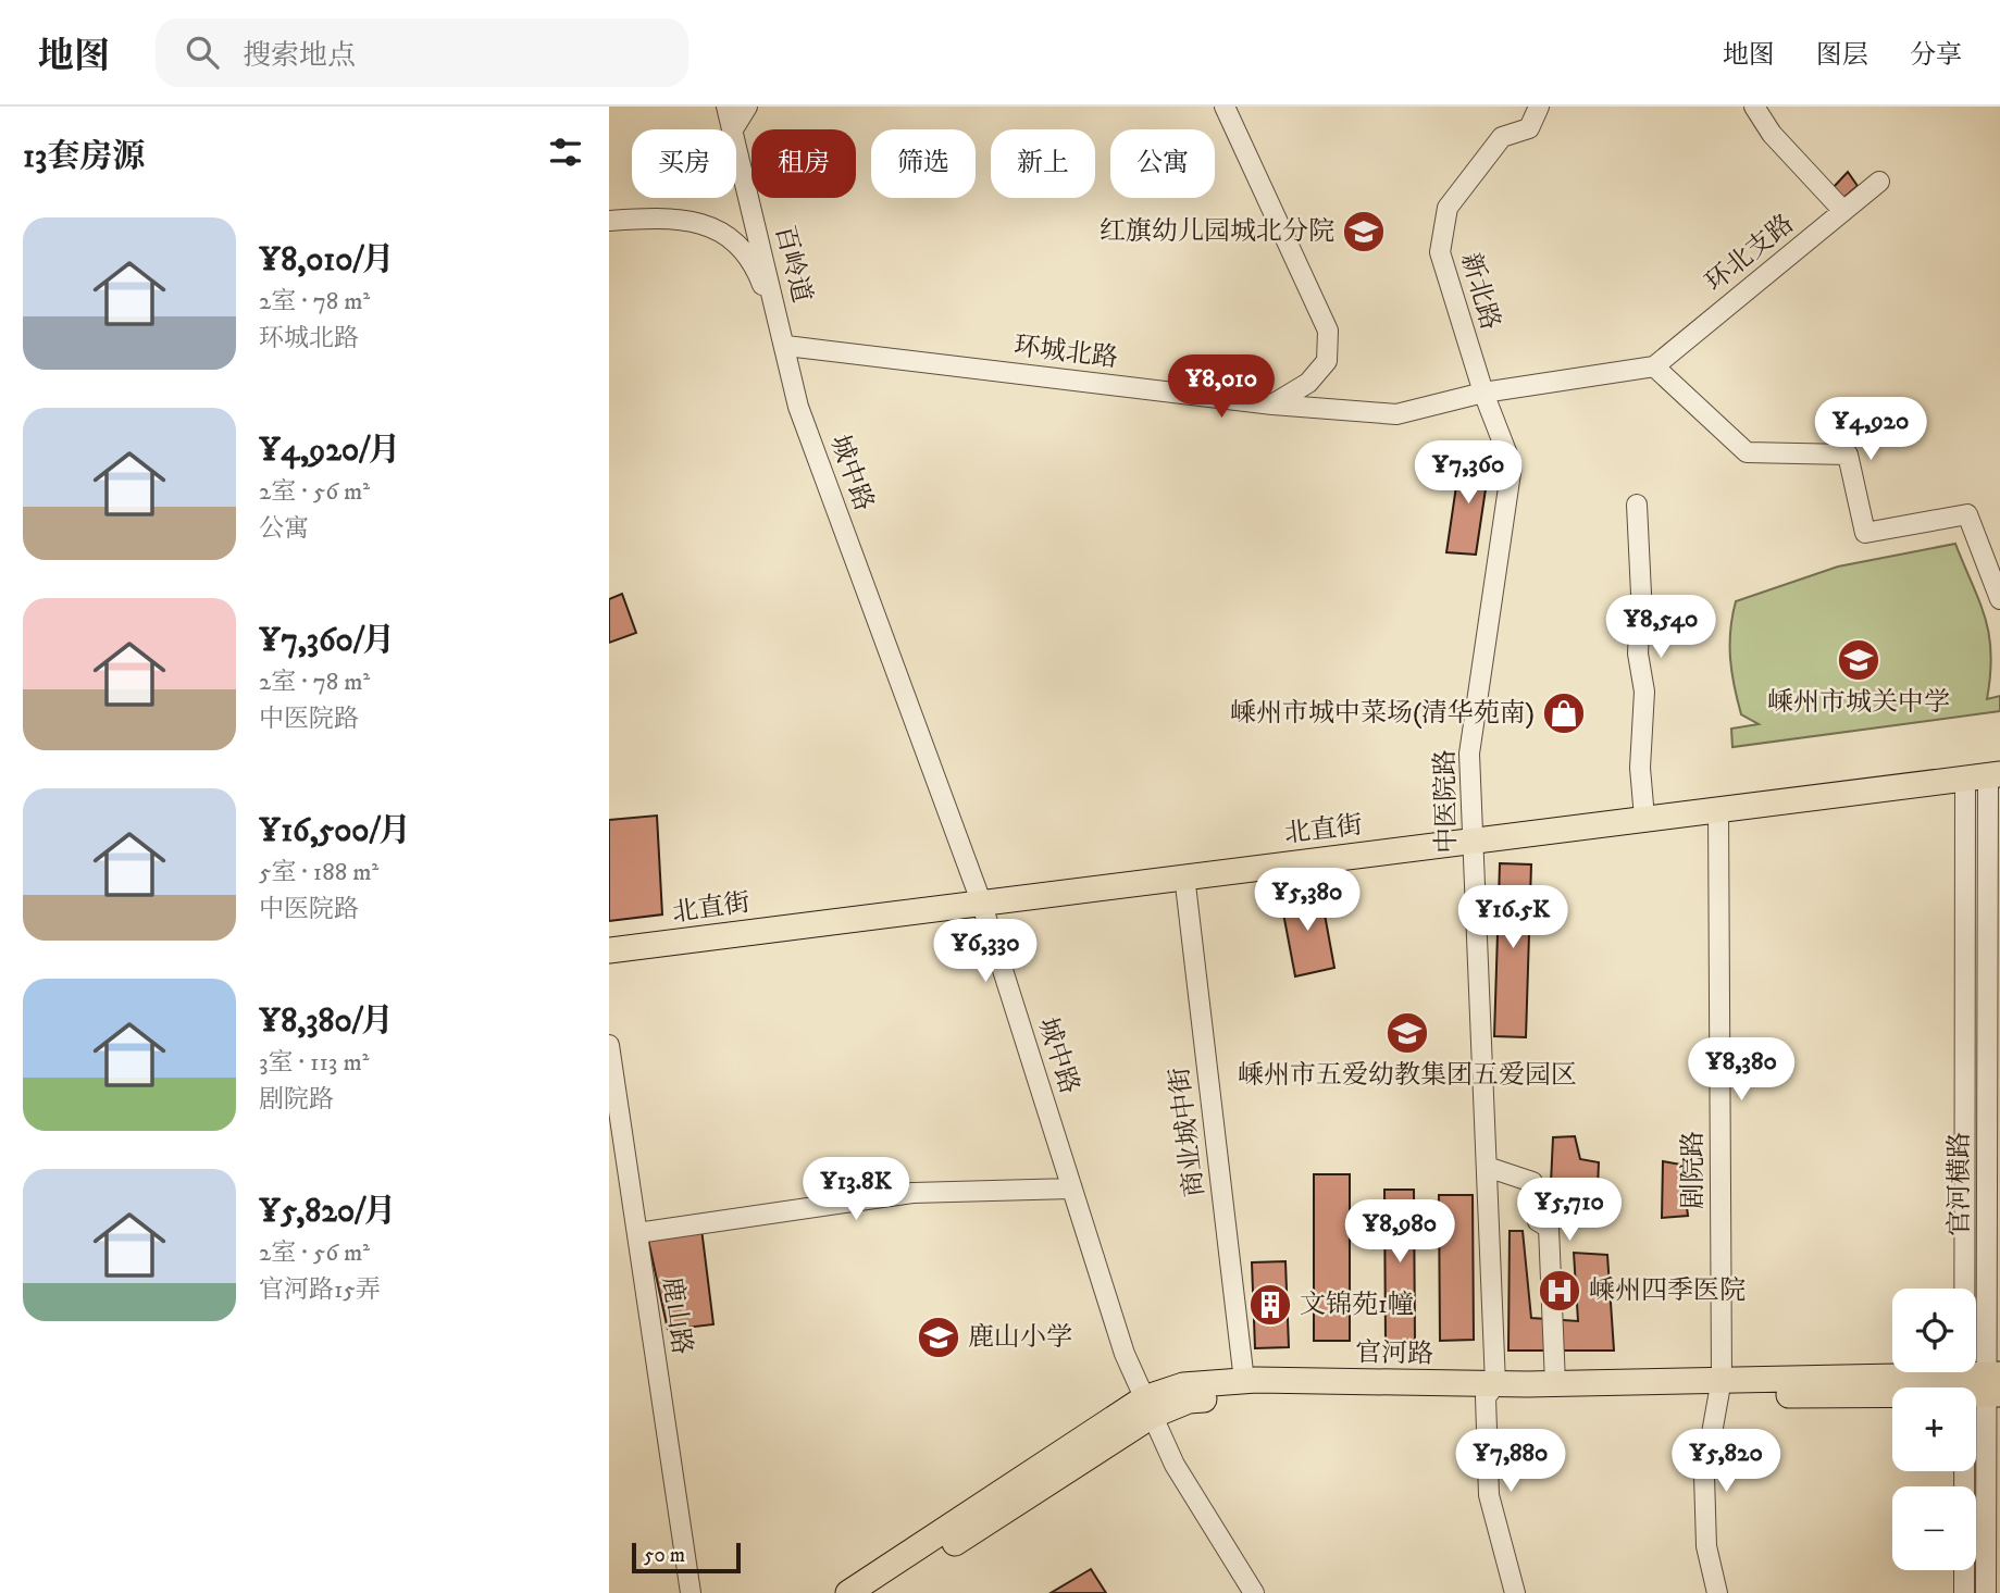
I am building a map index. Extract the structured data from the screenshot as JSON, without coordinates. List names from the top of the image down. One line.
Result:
{"streets":{"main road":["北直街","官河路"],"street":["环北支路","百岭道","新北路","环城北路","城中路","中医院路","商业城中街","剧院路","官河横路","鹿山路"]},"crossings":[["环北支路","环城北路"],["百岭道","环城北路"],["百岭道","城中路"],["新北路","环城北路"],["新北路","中医院路"],["环城北路","城中路"],["环城北路","中医院路"],["城中路","北直街"],["城中路","官河路"],["中医院路","北直街"],["中医院路","官河路"],["北直街","商业城中街"],["北直街","剧院路"],["北直街","官河横路"],["商业城中街","官河路"],["剧院路","官河路"],["官河横路","官河路"]],"places":{"school or university":["红旗幼儿园城北分院","嵊州市城关中学","嵊州市五爱幼教集团五爱园区","鹿山小学"],"shop":["嵊州市城中菜场(清华苑南)"],"hospital":["嵊州四季医院"],"building":["文锦苑1幢"]},"scale_bar":"50 m","page":{"header":"地图","search":"搜索地点","nav":["地图","图层","分享"],"heading":"13套房源","chip":["买房","租房","筛选","新上","公寓"],"list":[{"name":"¥8,010/月","note":"2室 · 78 m² · 环城北路"},{"name":"¥4,920/月","note":"2室 · 56 m² · 公寓"},{"name":"¥7,360/月","note":"2室 · 78 m² · 中医院路"},{"name":"¥16,500/月","note":"5室 · 188 m² · 中医院路"},{"name":"¥8,380/月","note":"3室 · 113 m² · 剧院路"},{"name":"¥5,820/月","note":"2室 · 56 m² · 官河路15弄"}],"price":["¥8,010","¥4,920","¥7,360","¥8,540","¥5,380","¥16.5K","¥6,330","¥8,380","¥13.8K","¥5,710","¥8,980","¥7,880","¥5,820"],"map_buttons":["+","−"],"scale":"50 m"}}
